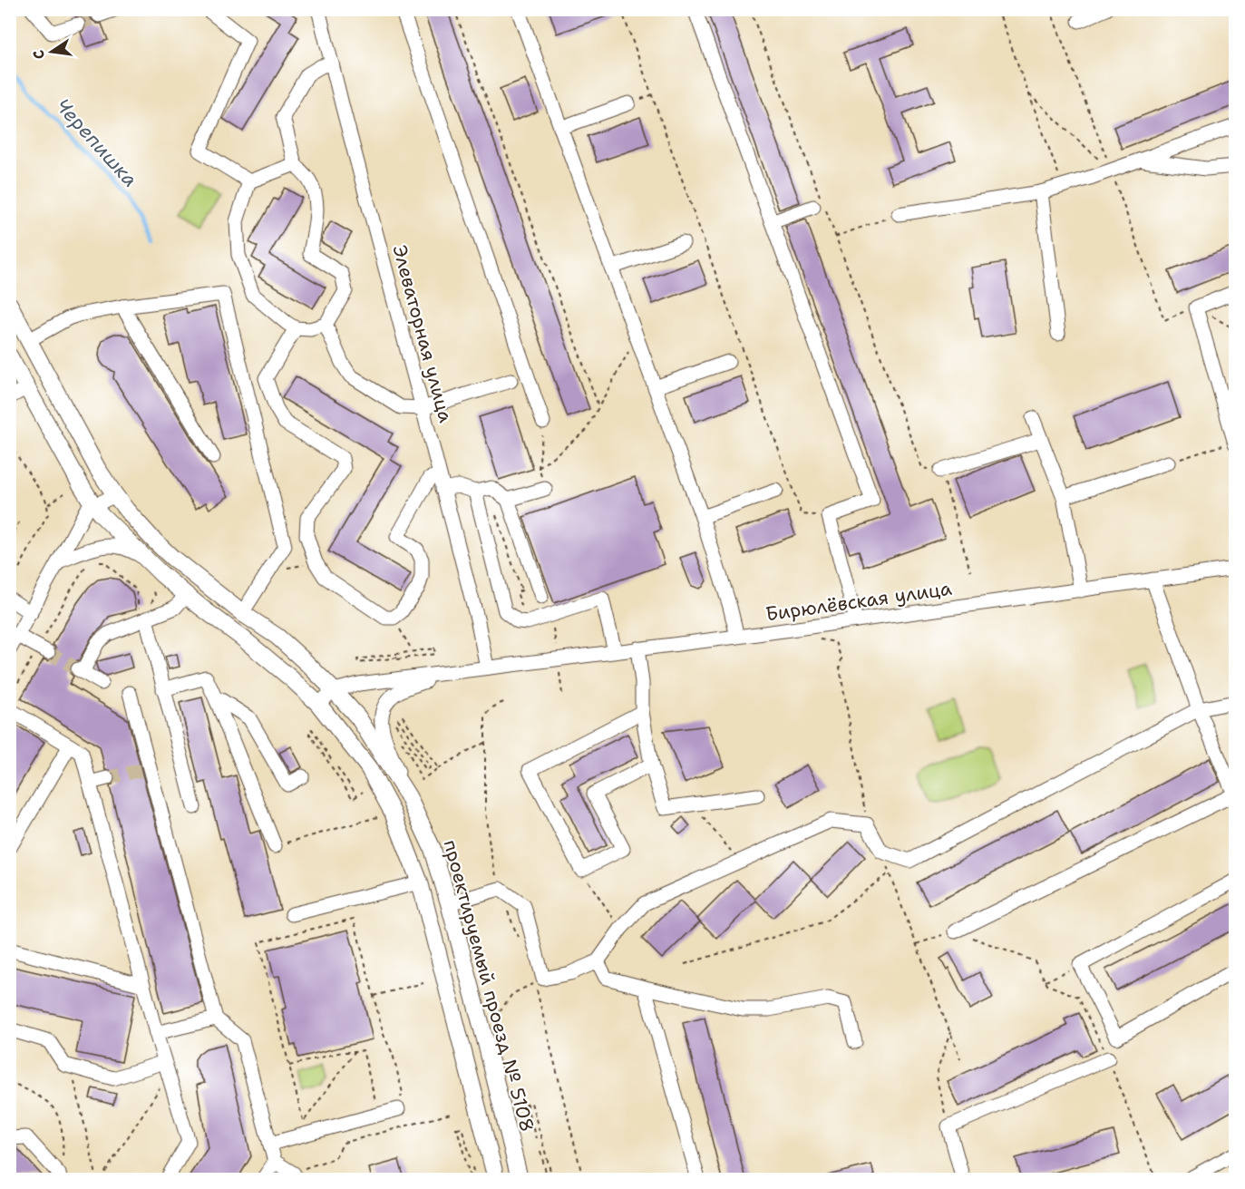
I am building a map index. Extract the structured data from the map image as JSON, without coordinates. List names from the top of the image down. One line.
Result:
{"streets":{"main road":["проектируемый проезд № 5108"],"street":["Элеваторная улица","Бирюлёвская улица"]},"crossings":[["Элеваторная улица","Бирюлёвская улица"]],"water":["Черепишка"],"north":"left"}
